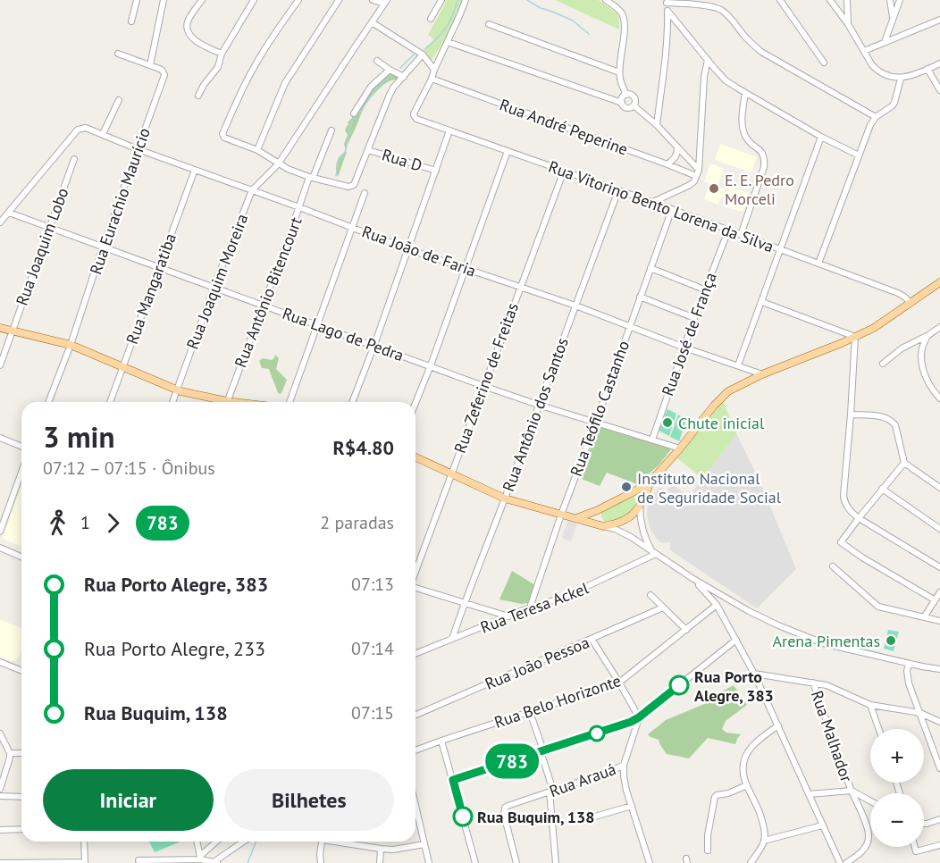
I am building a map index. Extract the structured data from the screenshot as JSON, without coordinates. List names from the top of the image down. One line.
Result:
{"streets":{"street":["Rua André Peperine","Rua D","Rua Eurachio Maurício","Rua Vitorino Bento Lorena da Silva","Rua Joaquim Lobo","Rua João de Faria","Rua Joaquim Moreira","Rua Mangaratiba","Rua Antônio Bitencourt","Rua Lago de Pedra","Rua José de França","Rua Zeferino de Freitas","Rua Teófilo Castanho","Rua Antônio dos Santos","Rua Teresa Ackel","Rua João Pessoa","Rua Belo Horizonte","Rua Malhador","Rua Arauá"]},"crossings":[["Rua André Peperine","Rua Vitorino Bento Lorena da Silva"],["Rua Eurachio Maurício","Rua João de Faria"],["Rua Eurachio Maurício","Rua Lago de Pedra"],["Rua Vitorino Bento Lorena da Silva","Rua José de França"],["Rua Vitorino Bento Lorena da Silva","Rua Zeferino de Freitas"],["Rua Vitorino Bento Lorena da Silva","Rua Teófilo Castanho"],["Rua Vitorino Bento Lorena da Silva","Rua Antônio dos Santos"],["Rua Joaquim Lobo","Rua Lago de Pedra"],["Rua João de Faria","Rua Joaquim Moreira"],["Rua João de Faria","Rua Mangaratiba"],["Rua João de Faria","Rua Antônio Bitencourt"],["Rua João de Faria","Rua Lago de Pedra"],["Rua João de Faria","Rua José de França"],["Rua João de Faria","Rua Zeferino de Freitas"],["Rua João de Faria","Rua Teófilo Castanho"],["Rua João de Faria","Rua Antônio dos Santos"],["Rua Joaquim Moreira","Rua Lago de Pedra"],["Rua Mangaratiba","Rua Lago de Pedra"],["Rua Antônio Bitencourt","Rua Lago de Pedra"],["Rua Lago de Pedra","Rua José de França"],["Rua Lago de Pedra","Rua Zeferino de Freitas"],["Rua Lago de Pedra","Rua Teófilo Castanho"],["Rua Lago de Pedra","Rua Antônio dos Santos"],["Rua Teófilo Castanho","Rua Teresa Ackel"],["Rua Antônio dos Santos","Rua Teresa Ackel"]],"places":["E. E. Pedro Morceli","Chute inicial","Instituto Nacional de Seguridade Social","Arena Pimentas","Rua Porto Alegre, 383","Rua Buquim, 138"],"lines":["bus line 783"],"page":{"on_map":"783","heading":["3 min","07:12 – 07:15 · Ônibus","R$4.80"],"legs":["1","783","2 paradas"],"list":[{"name":"Rua Porto Alegre, 383","value":"07:13"},{"name":"Rua Porto Alegre, 233","value":"07:14"},{"name":"Rua Buquim, 138","value":"07:15"}],"map_buttons":["+","−"],"buttons":["Iniciar","Bilhetes"]}}
